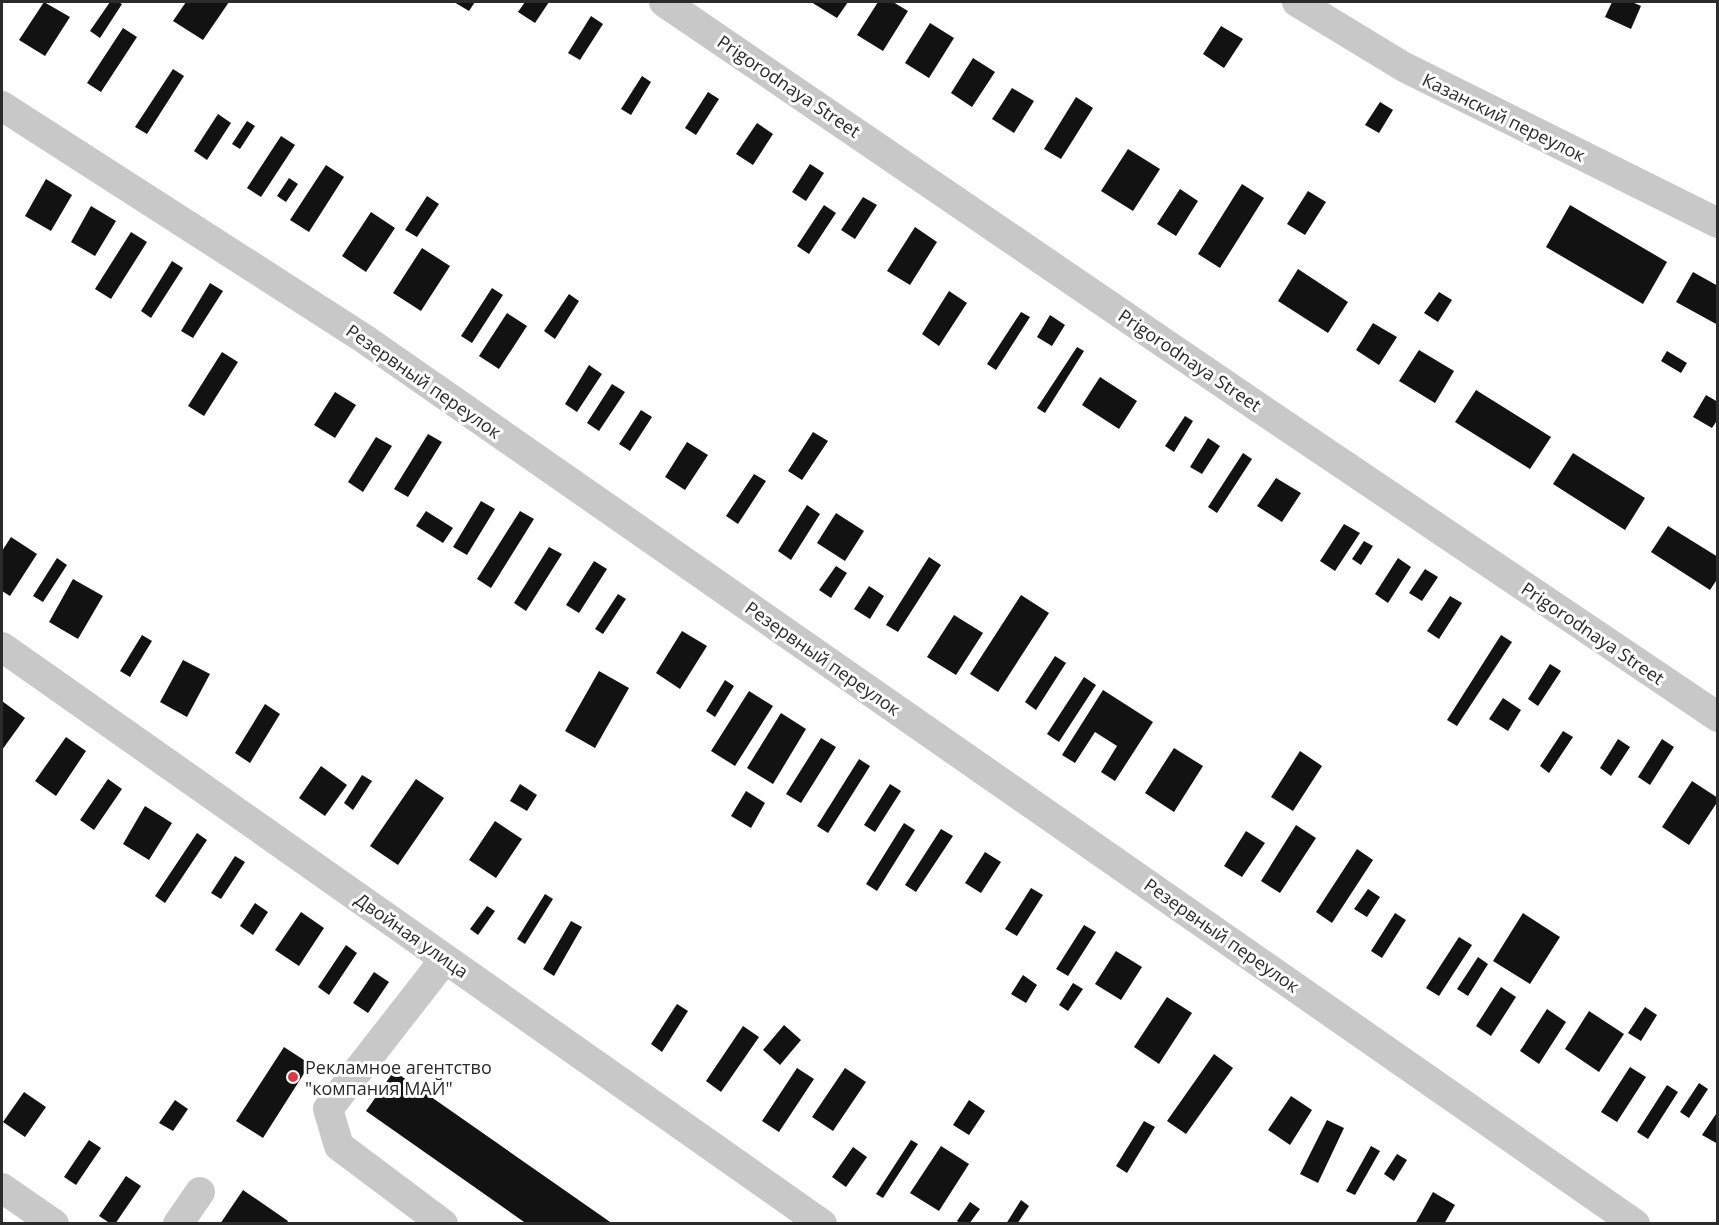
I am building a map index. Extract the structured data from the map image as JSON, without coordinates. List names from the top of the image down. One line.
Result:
{"streets":{"street":["Prigorodnaya Street","Казанский переулок","Резервный переулок","Двойная улица"]},"places":["Рекламное агентство \"компания МАЙ\""]}
